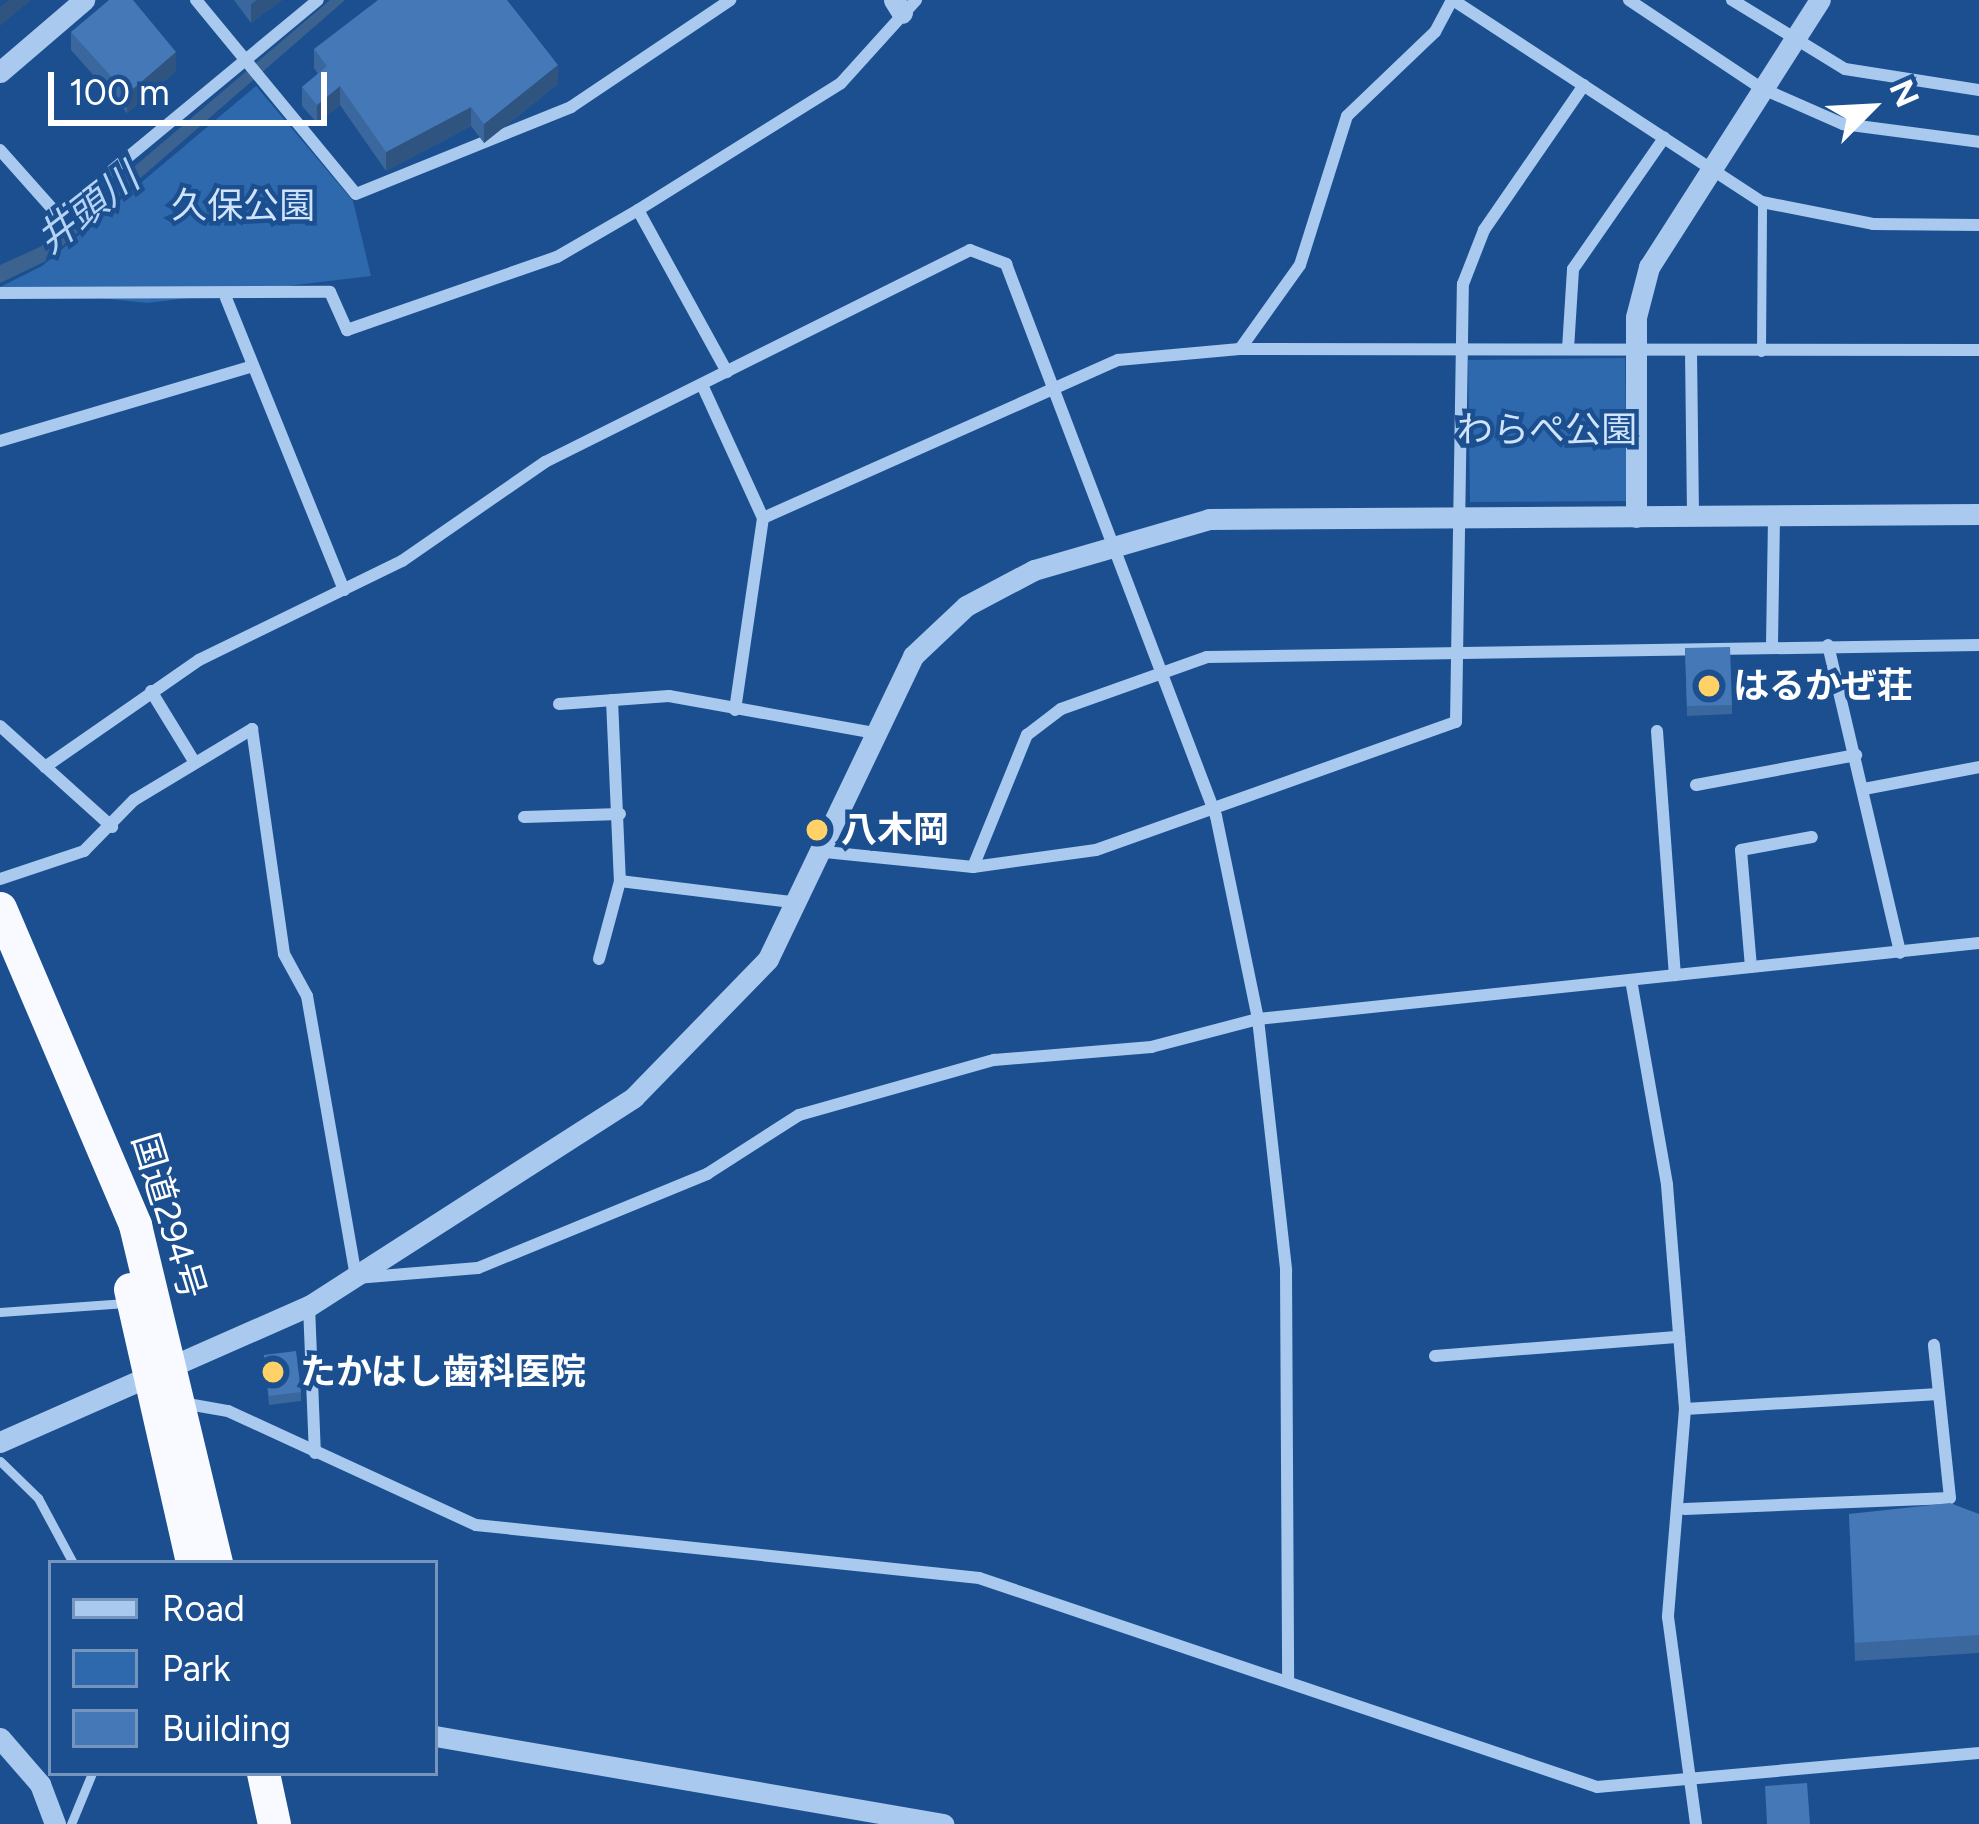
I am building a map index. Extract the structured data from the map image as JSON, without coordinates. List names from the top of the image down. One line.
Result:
{"streets":{"highway":["国道294号"]},"water":["井頭川"],"parks":["久保公園","わらぺ公園"],"places":["はるかぜ荘","八木岡","たかはし歯科医院"],"legend":["Road","Park","Building"],"scale_bar":"100 m","north":"top right"}
